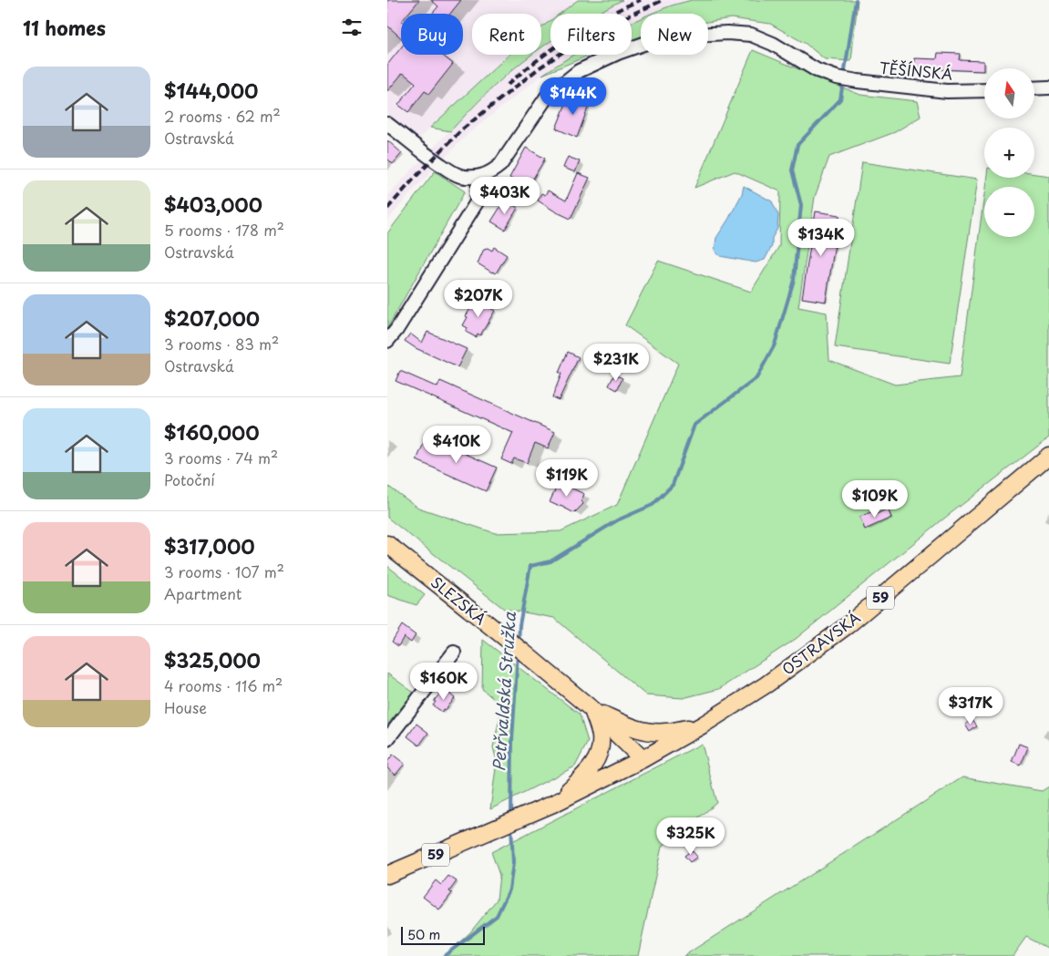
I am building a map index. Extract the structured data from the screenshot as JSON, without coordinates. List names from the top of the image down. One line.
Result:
{"streets":{"main road":["59","SLEZSKÁ","OSTRAVSKÁ"],"street":["TĚŠÍNSKÁ"]},"crossings":[["59","SLEZSKÁ"],["59","OSTRAVSKÁ"],["SLEZSKÁ","OSTRAVSKÁ"]],"water":["Petřvaldská Stružka"],"scale_bar":"50 m","north":"top","page":{"heading":"11 homes","chip":["Buy","Rent","Filters","New"],"list":[{"name":"$144,000","note":"2 rooms · 62 m² · Ostravská"},{"name":"$403,000","note":"5 rooms · 178 m² · Ostravská"},{"name":"$207,000","note":"3 rooms · 83 m² · Ostravská"},{"name":"$160,000","note":"3 rooms · 74 m² · Potoční"},{"name":"$317,000","note":"3 rooms · 107 m² · Apartment"},{"name":"$325,000","note":"4 rooms · 116 m² · House"}],"map_buttons":["+","−"],"price":["$144K","$403K","$134K","$207K","$231K","$410K","$119K","$109K","$160K","$317K","$325K"],"scale":"50 m"}}
